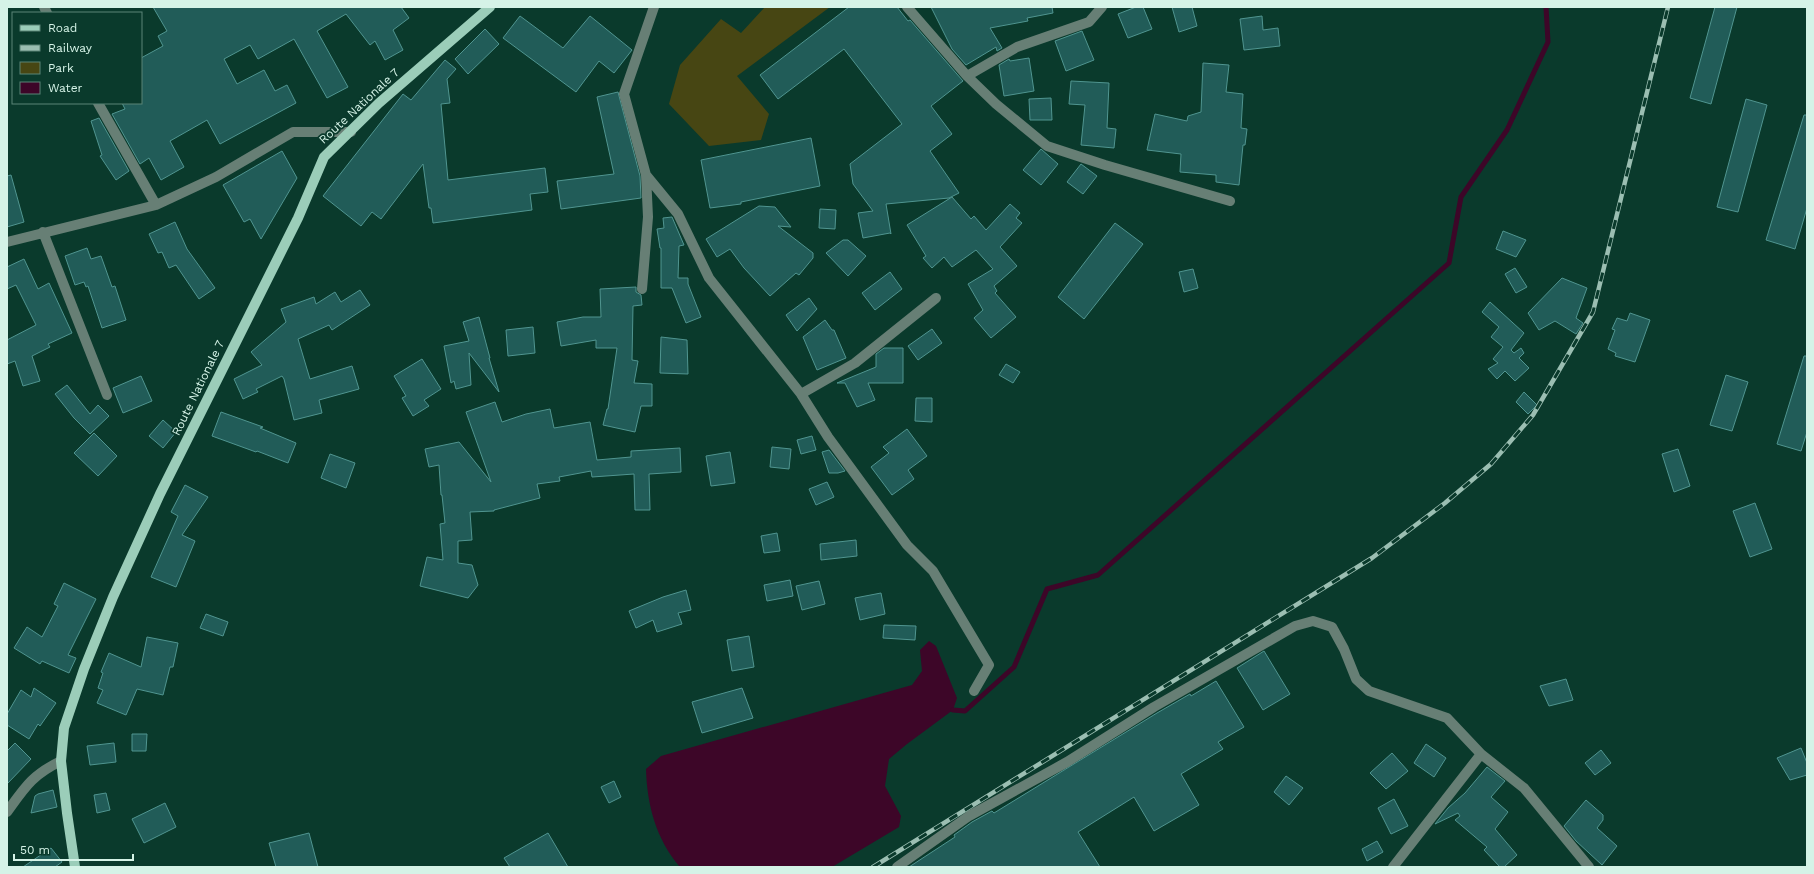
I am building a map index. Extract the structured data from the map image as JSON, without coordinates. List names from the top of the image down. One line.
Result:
{"streets":{"main road":["Route Nationale 7"]},"legend":["Road","Railway","Park","Water"],"scale_bar":"50 m"}
